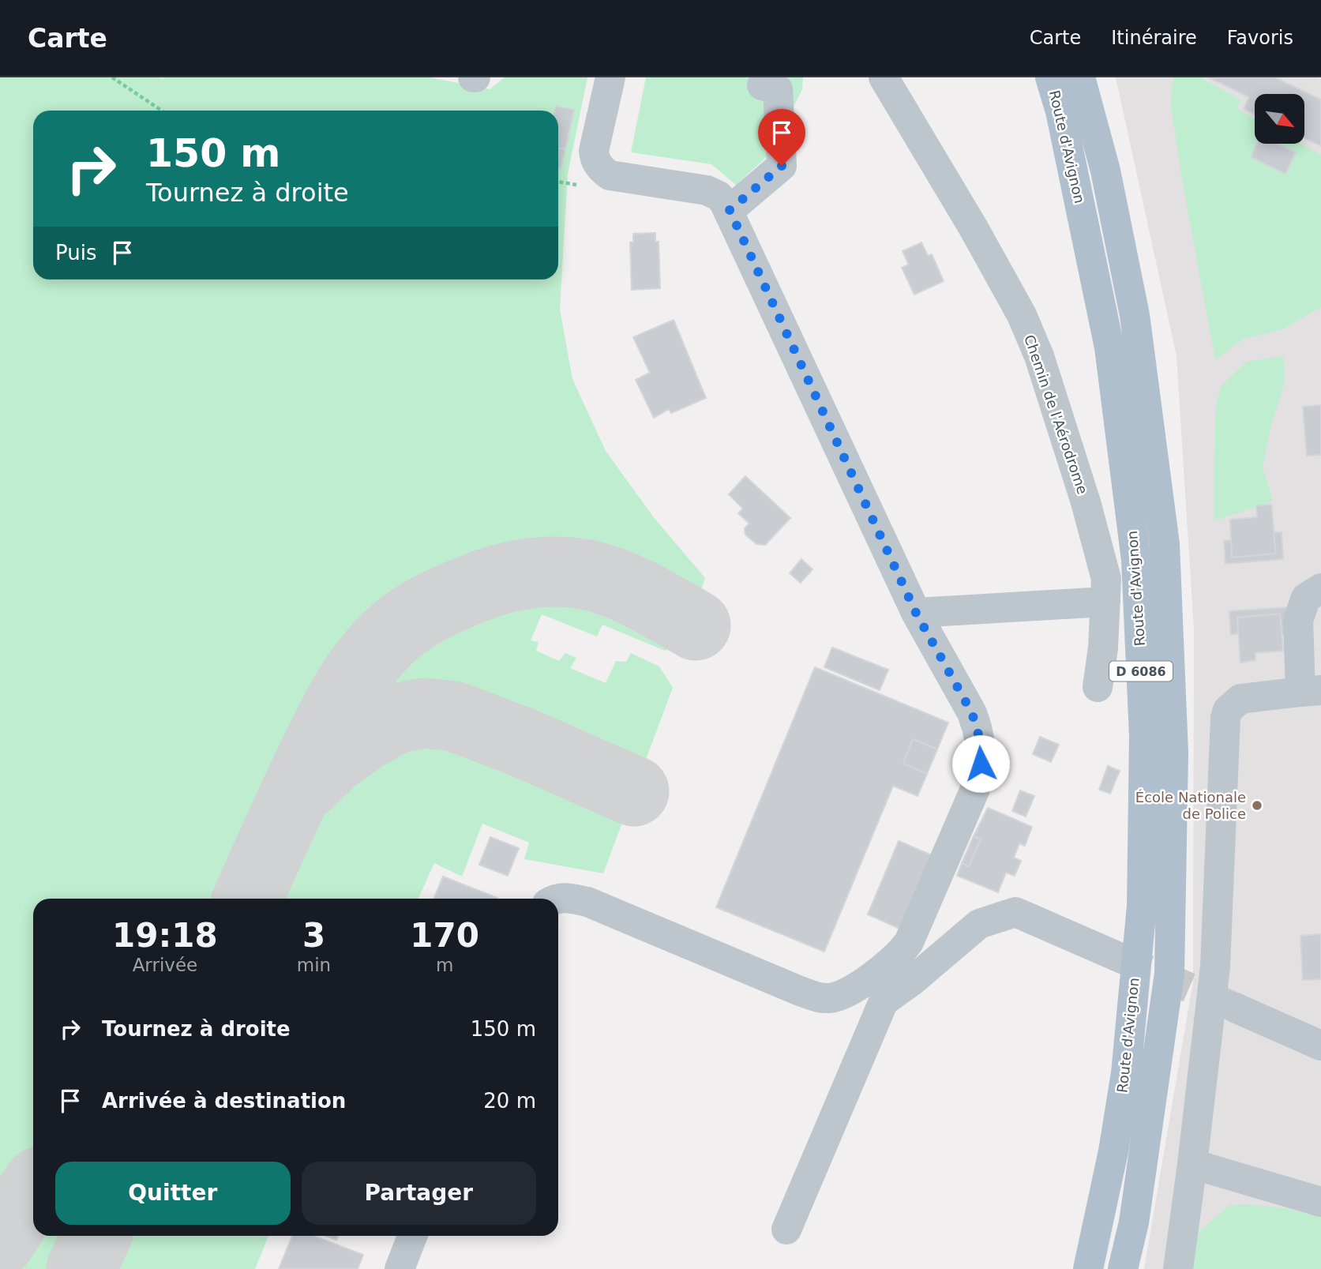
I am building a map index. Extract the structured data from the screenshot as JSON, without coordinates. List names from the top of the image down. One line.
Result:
{"streets":{"main road":["Route d'Avignon","D 6086"],"street":["Chemin de l'Aérodrome"]},"places":["École Nationale de Police"],"north":"bottom right","page":{"header":"Carte","nav":["Carte","Itinéraire","Favoris"],"turn":["150 m","Tournez à droite"],"then":"Puis","eta":["19:18","Arrivée","3","min","170","m"],"list":[{"name":"Tournez à droite","value":"150 m"},{"name":"Arrivée à destination","value":"20 m"}],"buttons":["Quitter","Partager"]}}
